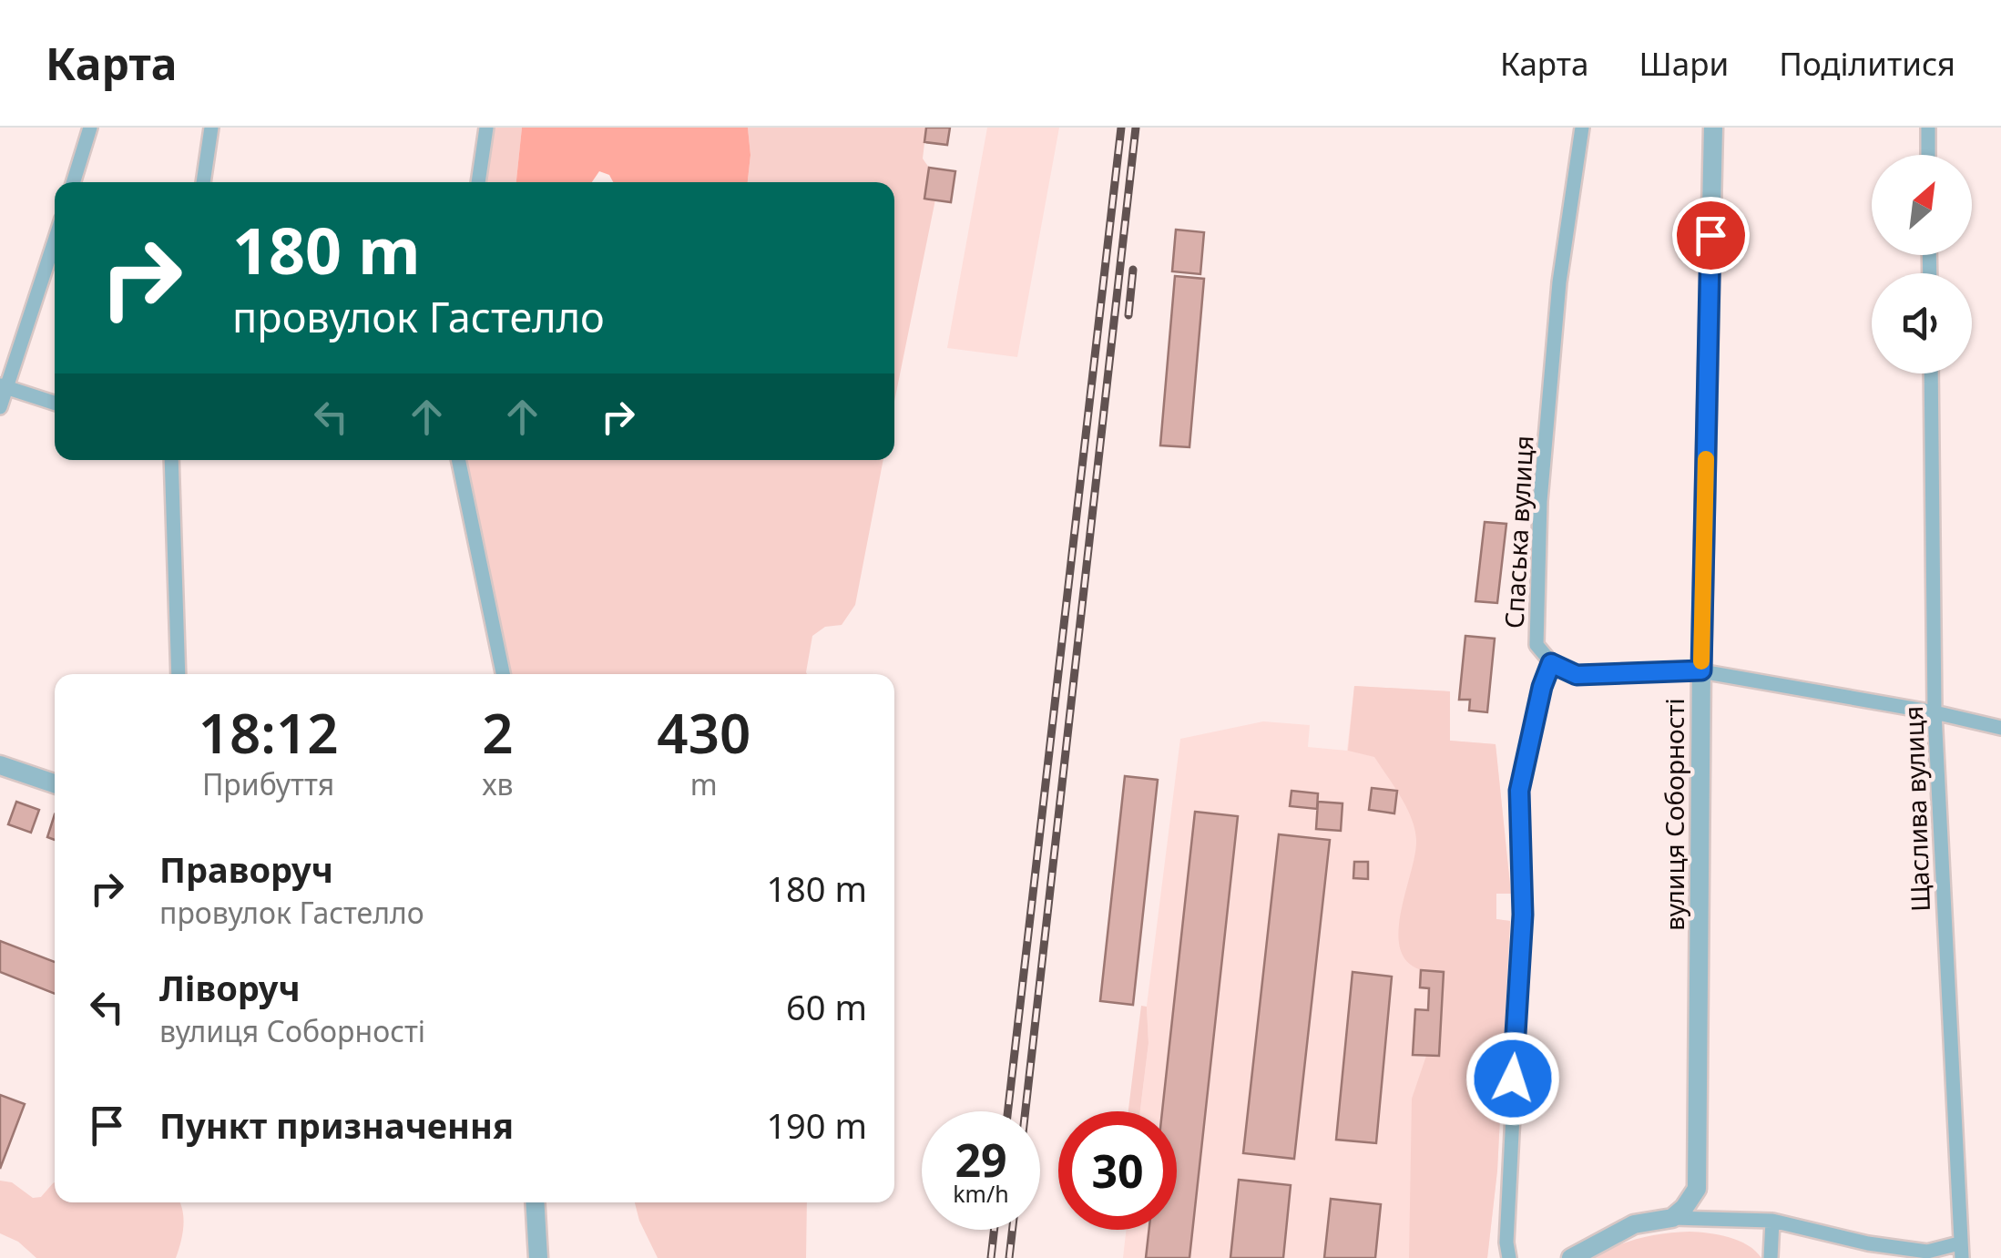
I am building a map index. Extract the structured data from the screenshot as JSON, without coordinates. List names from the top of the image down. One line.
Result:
{"streets":{"street":["Спаська вулиця","Щаслива вулиця","вулиця Соборності"]},"north":"top right","page":{"header":"Карта","nav":["Карта","Шари","Поділитися"],"turn":["180 m","провулок Гастелло"],"eta":["18:12","Прибуття","2","хв","430","m"],"list":[{"name":"Праворуч","note":"провулок Гастелло","value":"180 m"},{"name":"Ліворуч","note":"вулиця Соборності","value":"60 m"},{"name":"Пункт призначення","value":"190 m"}],"speed":"29 km/h","limit":"30"}}
